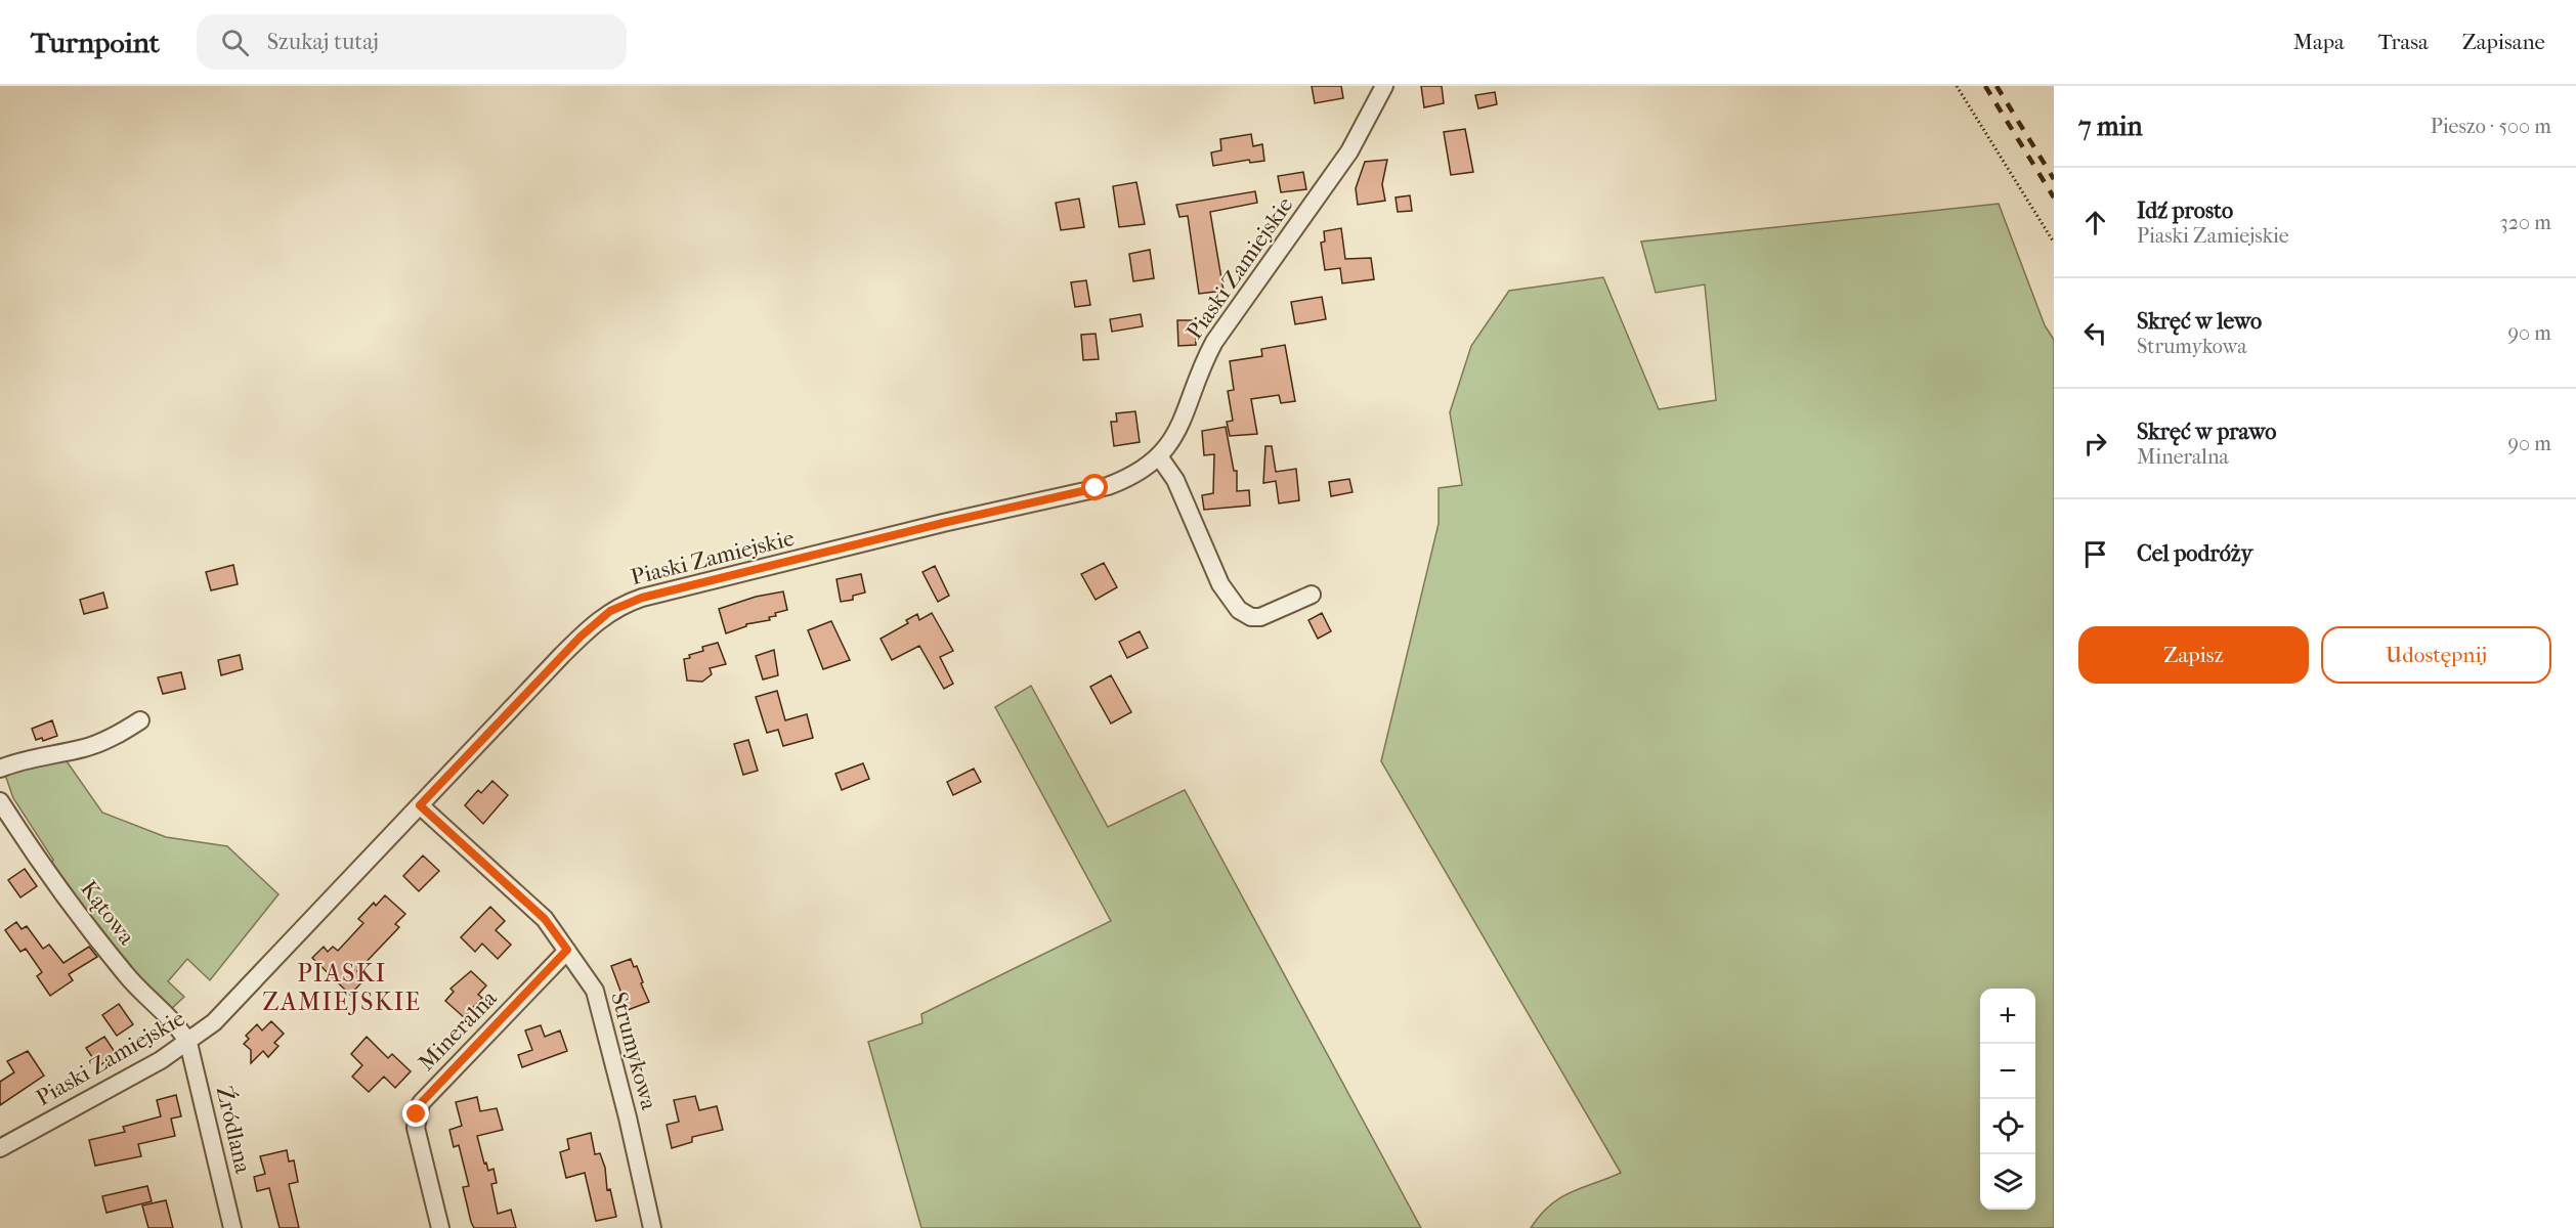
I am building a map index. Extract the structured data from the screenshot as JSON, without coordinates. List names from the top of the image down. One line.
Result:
{"streets":{"street":["Piaski Zamiejskie","Kątowa","Mineralna","Strumykowa","Źródlana"]},"crossings":[["Piaski Zamiejskie","Kątowa"],["Piaski Zamiejskie","Strumykowa"],["Piaski Zamiejskie","Źródlana"],["Kątowa","Źródlana"],["Mineralna","Strumykowa"]],"districts":["PIASKI ZAMIEJSKIE"],"page":{"header":"Turnpoint","search":"Szukaj tutaj","nav":["Mapa","Trasa","Zapisane"],"heading":["7 min","Pieszo · 500 m"],"list":[["Idź prosto","Piaski Zamiejskie","320 m"],["Skręć w lewo","Strumykowa","90 m"],["Skręć w prawo","Mineralna","90 m"],"Cel podróży"],"buttons":["Zapisz","Udostępnij"],"map_buttons":["+","−"]}}
